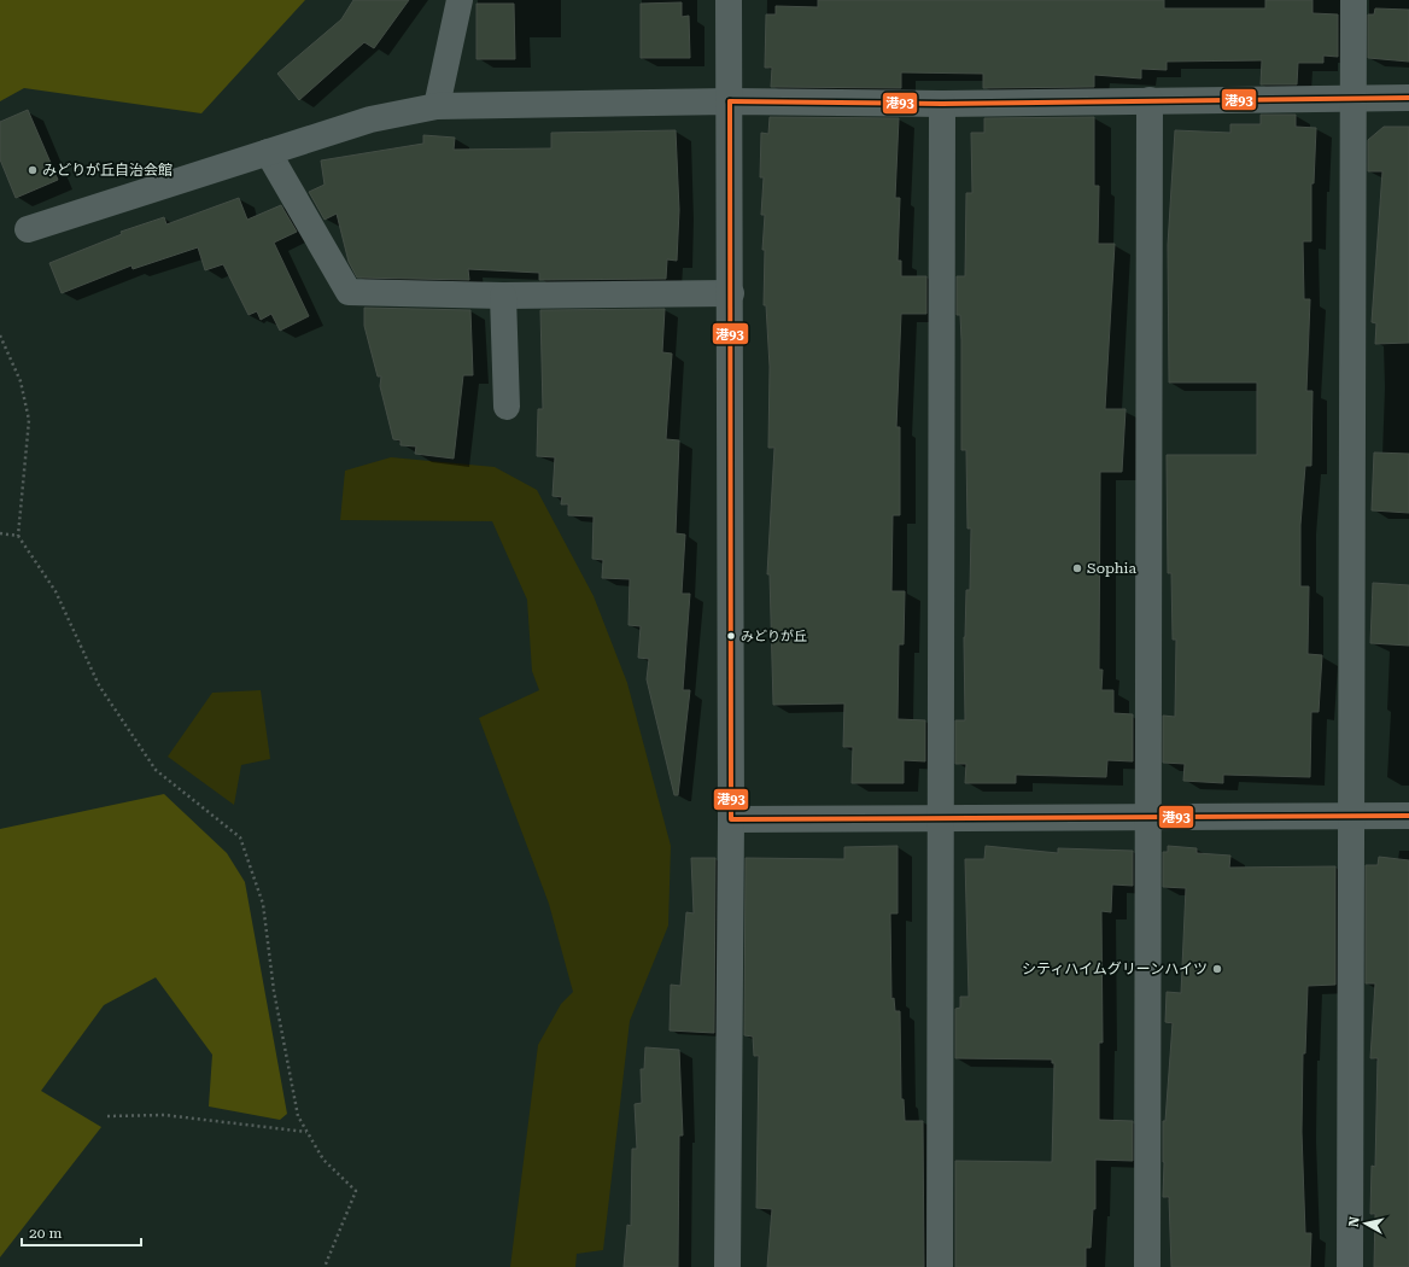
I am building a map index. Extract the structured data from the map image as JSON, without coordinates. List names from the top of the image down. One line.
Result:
{"places":["みどりが丘自治会館","Sophia","みどりが丘","シティハイムグリーンハイツ"],"lines":["transit line 港93"],"scale_bar":"20 m","north":"left"}
